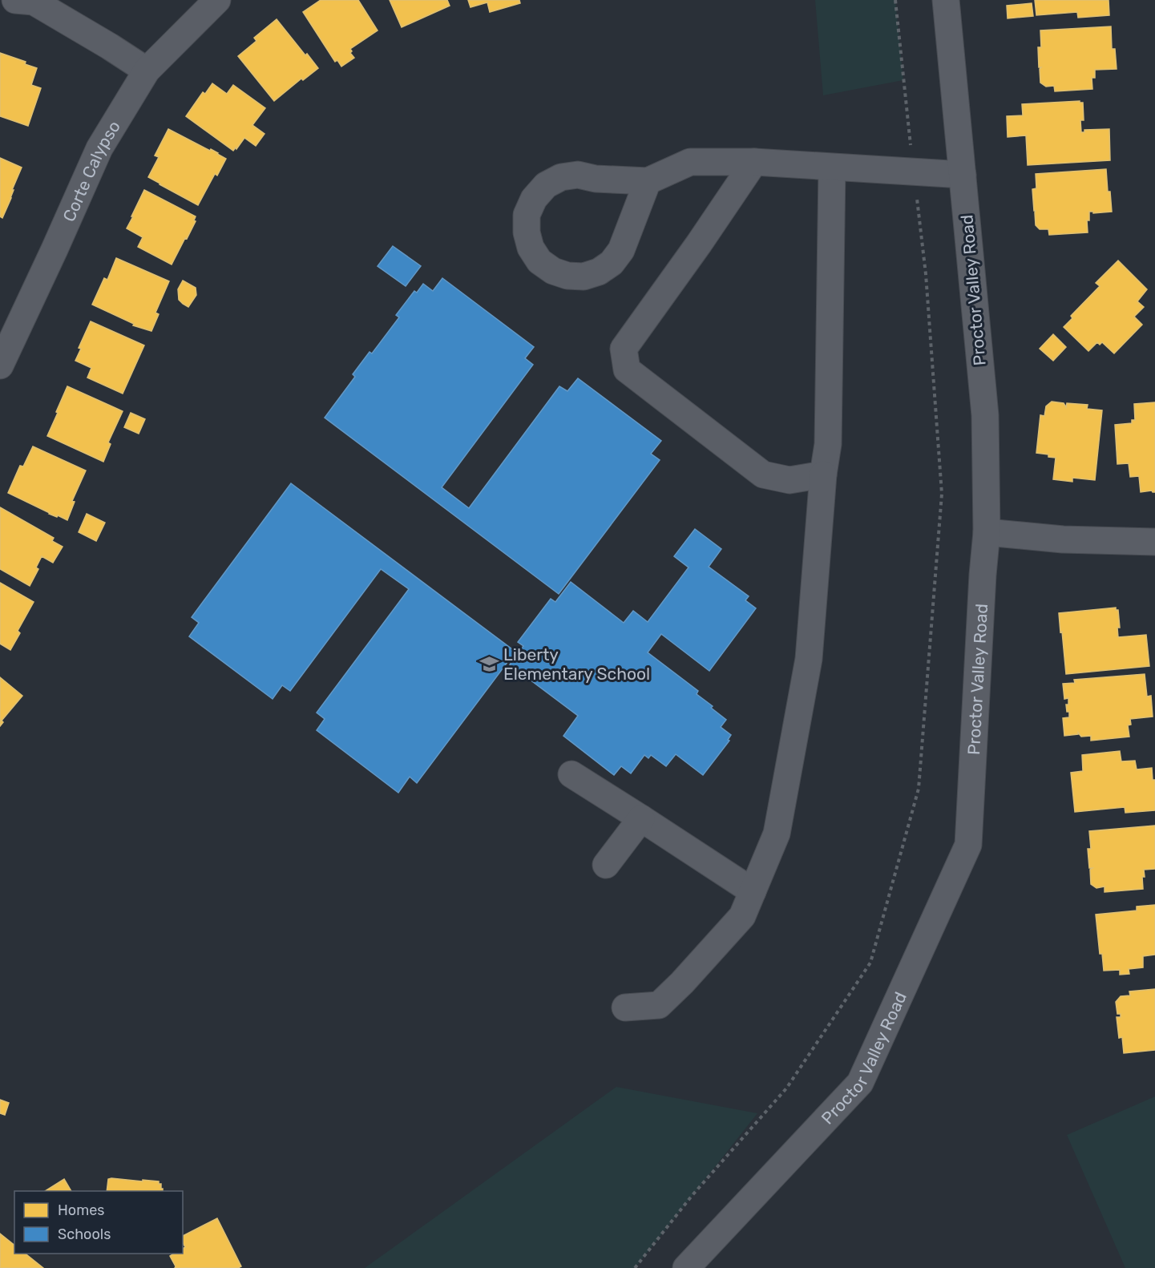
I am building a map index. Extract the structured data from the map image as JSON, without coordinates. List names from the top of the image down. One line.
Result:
{"streets":{"street":["Corte Calypso","Proctor Valley Road"]},"places":{"school or university":["Liberty Elementary School"]},"legend":["Homes","Schools"]}
